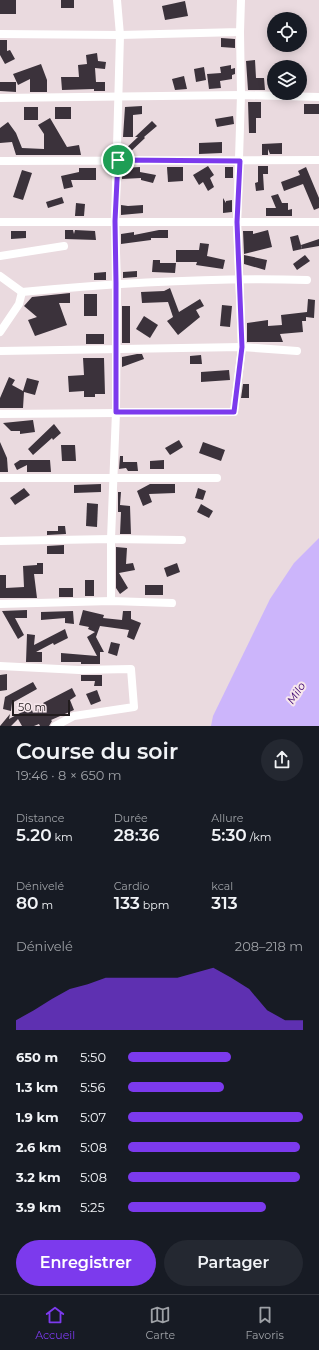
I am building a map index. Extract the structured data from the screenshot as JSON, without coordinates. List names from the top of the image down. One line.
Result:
{"water":["Milo"],"scale_bar":"50 m","page":{"scale":"50 m","heading":["Course du soir","19:46 · 8 × 650 m"],"stats":[["Distance","5.20 km"],["Durée","28:36"],["Allure","5:30 /km"],["Dénivelé","80 m"],["Cardio","133 bpm"],["kcal","313"]],"chart":["Dénivelé","208–218 m"],"list":[{"name":"650 m","note":"5:50"},{"name":"1.3 km","note":"5:56"},{"name":"1.9 km","note":"5:07"},{"name":"2.6 km","note":"5:08"},{"name":"3.2 km","note":"5:08"},{"name":"3.9 km","note":"5:25"}],"buttons":["Enregistrer","Partager"],"tabs":["Accueil","Carte","Favoris"]}}
